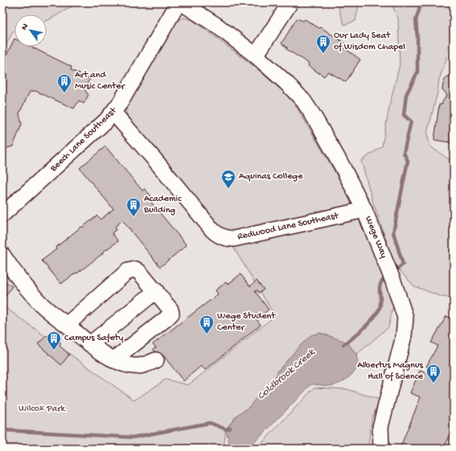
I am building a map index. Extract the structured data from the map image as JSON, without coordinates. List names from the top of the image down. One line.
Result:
{"streets":{"street":["Beech Lane Southeast","Redwood Lane Southeast","Wege Way"]},"crossings":[["Beech Lane Southeast","Redwood Lane Southeast"],["Beech Lane Southeast","Wege Way"],["Redwood Lane Southeast","Wege Way"]],"water":["Coldbrook Creek"],"parks":["Wilcox Park"],"places":{"building":["Our Lady Seat of Wisdom Chapel","Art and Music Center","Academic Building","Wege Student Center","Campus Safety","Albertus Magnus Hall of Science"],"school or university":["Aquinas College"]},"north":"top left"}
